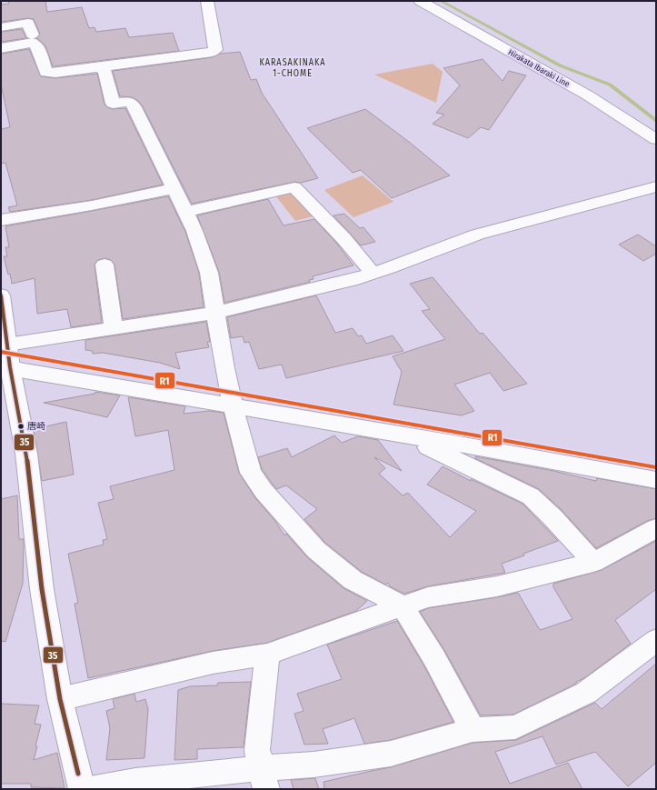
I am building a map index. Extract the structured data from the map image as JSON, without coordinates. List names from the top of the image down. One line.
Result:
{"streets":{"street":["Hirakata Ibaraki Line"]},"districts":["KARASAKINAKA 1-CHOME"],"places":["唐崎"],"lines":["transit line 35","transit line R1"]}
